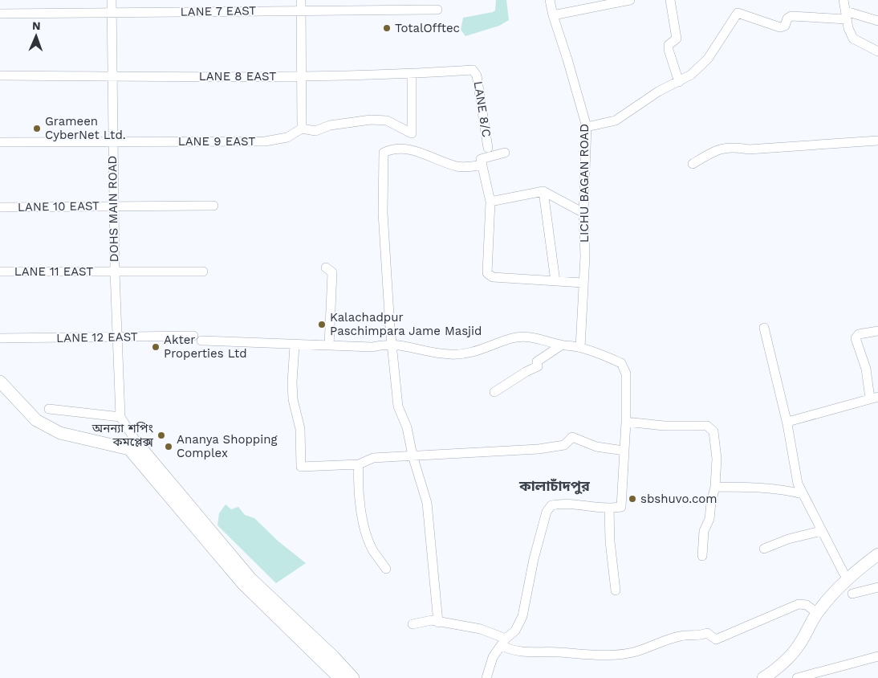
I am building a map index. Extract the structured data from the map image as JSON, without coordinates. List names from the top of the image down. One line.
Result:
{"streets":{"street":["LANE 7 EAST","LANE 8 EAST","LANE 8/C","LANE 9 EAST","LICHU BAGAN ROAD","LANE 10 EAST","DOHS MAIN ROAD","LANE 11 EAST","LANE 12 EAST"]},"crossings":[["LANE 7 EAST","DOHS MAIN ROAD"],["LANE 8 EAST","LANE 8/C"],["LANE 8 EAST","DOHS MAIN ROAD"],["LANE 9 EAST","DOHS MAIN ROAD"],["LICHU BAGAN ROAD","LANE 12 EAST"],["LANE 10 EAST","DOHS MAIN ROAD"],["DOHS MAIN ROAD","LANE 11 EAST"],["DOHS MAIN ROAD","LANE 12 EAST"]],"districts":["কালাচাঁদপুর"],"places":["TotalOfftec","Grameen CyberNet Ltd.","Kalachadpur Paschimpara Jame Masjid","Akter Properties Ltd","অনন্যা শপিং কমপ্লেক্স","Ananya Shopping Complex","sbshuvo.com"],"north":"top"}
